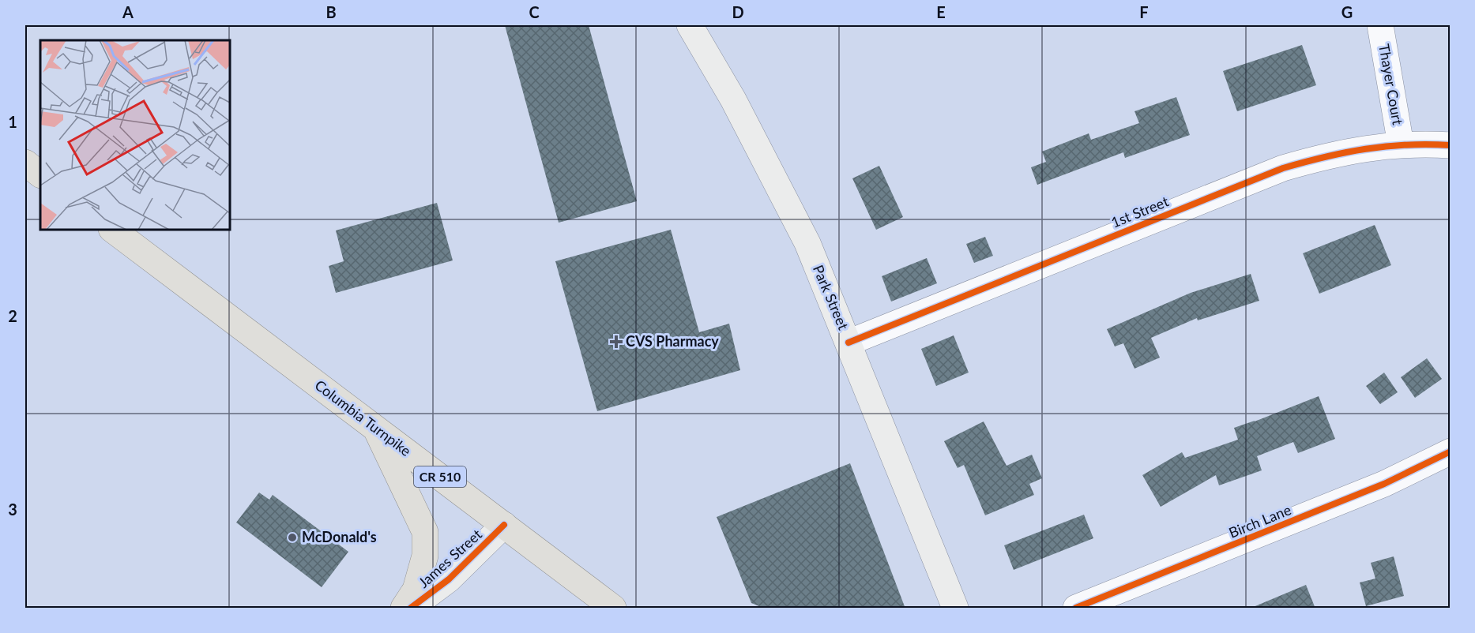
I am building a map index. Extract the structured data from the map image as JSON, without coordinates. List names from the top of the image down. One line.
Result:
{"streets":{"main road":["Park Street","Columbia Turnpike","CR 510","James Street"],"street":["Thayer Court","1st Street","Birch Lane"]},"crossings":[["Thayer Court","1st Street"],["1st Street","Park Street"],["Columbia Turnpike","James Street"]],"places":{"health":["CVS Pharmacy"],"other":["McDonald's"]},"grid":{"columns":["A","B","C","D","E","F","G"],"rows":["1","2","3"]}}
